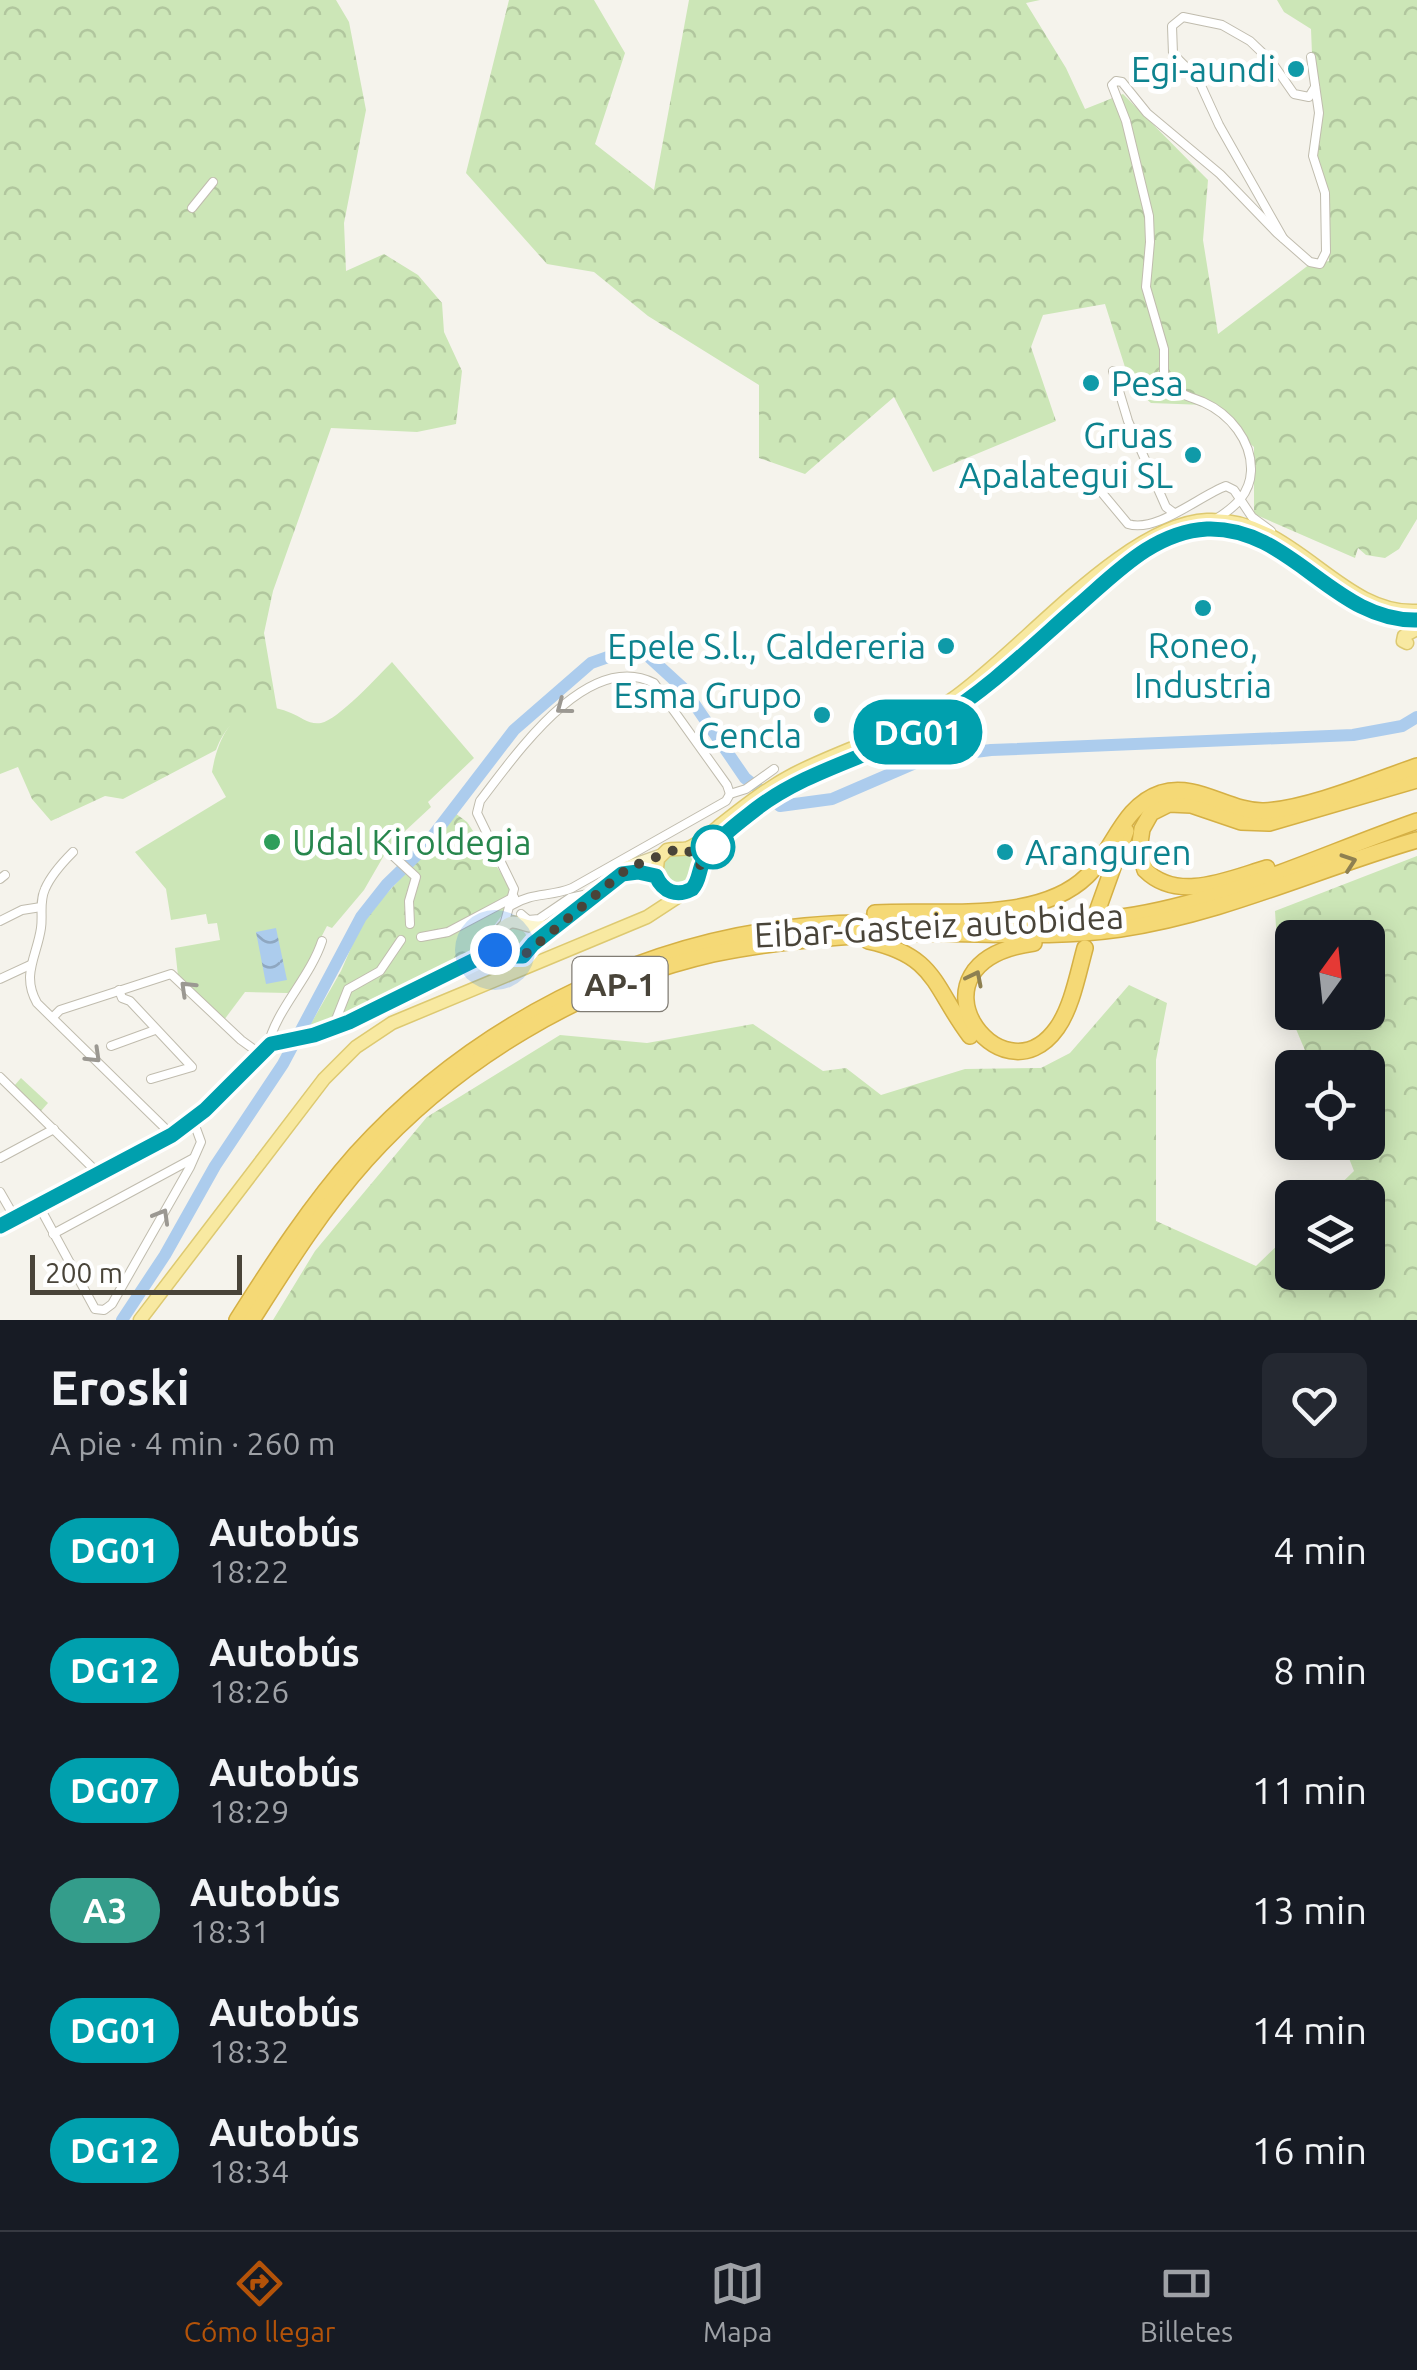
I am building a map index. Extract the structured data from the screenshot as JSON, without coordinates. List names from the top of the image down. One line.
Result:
{"streets":{"highway":["Eibar-Gasteiz autobidea","AP-1"]},"places":["Egi-aundi","Pesa","Gruas Apalategui SL","Roneo, Industria","Epele S.l., Caldereria","Esma Grupo Cencla","Udal Kiroldegia","Aranguren"],"lines":["bus line DG01"],"scale_bar":"200 m","north":"top","page":{"on_map":"DG01","scale":"200 m","heading":["Eroski","A pie · 4 min · 260 m"],"list":[{"mark":"DG01","name":"Autobús","note":"18:22","value":"4 min"},{"mark":"DG12","name":"Autobús","note":"18:26","value":"8 min"},{"mark":"DG07","name":"Autobús","note":"18:29","value":"11 min"},{"mark":"A3","name":"Autobús","note":"18:31","value":"13 min"},{"mark":"DG01","name":"Autobús","note":"18:32","value":"14 min"},{"mark":"DG12","name":"Autobús","note":"18:34","value":"16 min"}],"tabs":["Cómo llegar","Mapa","Billetes"]}}
